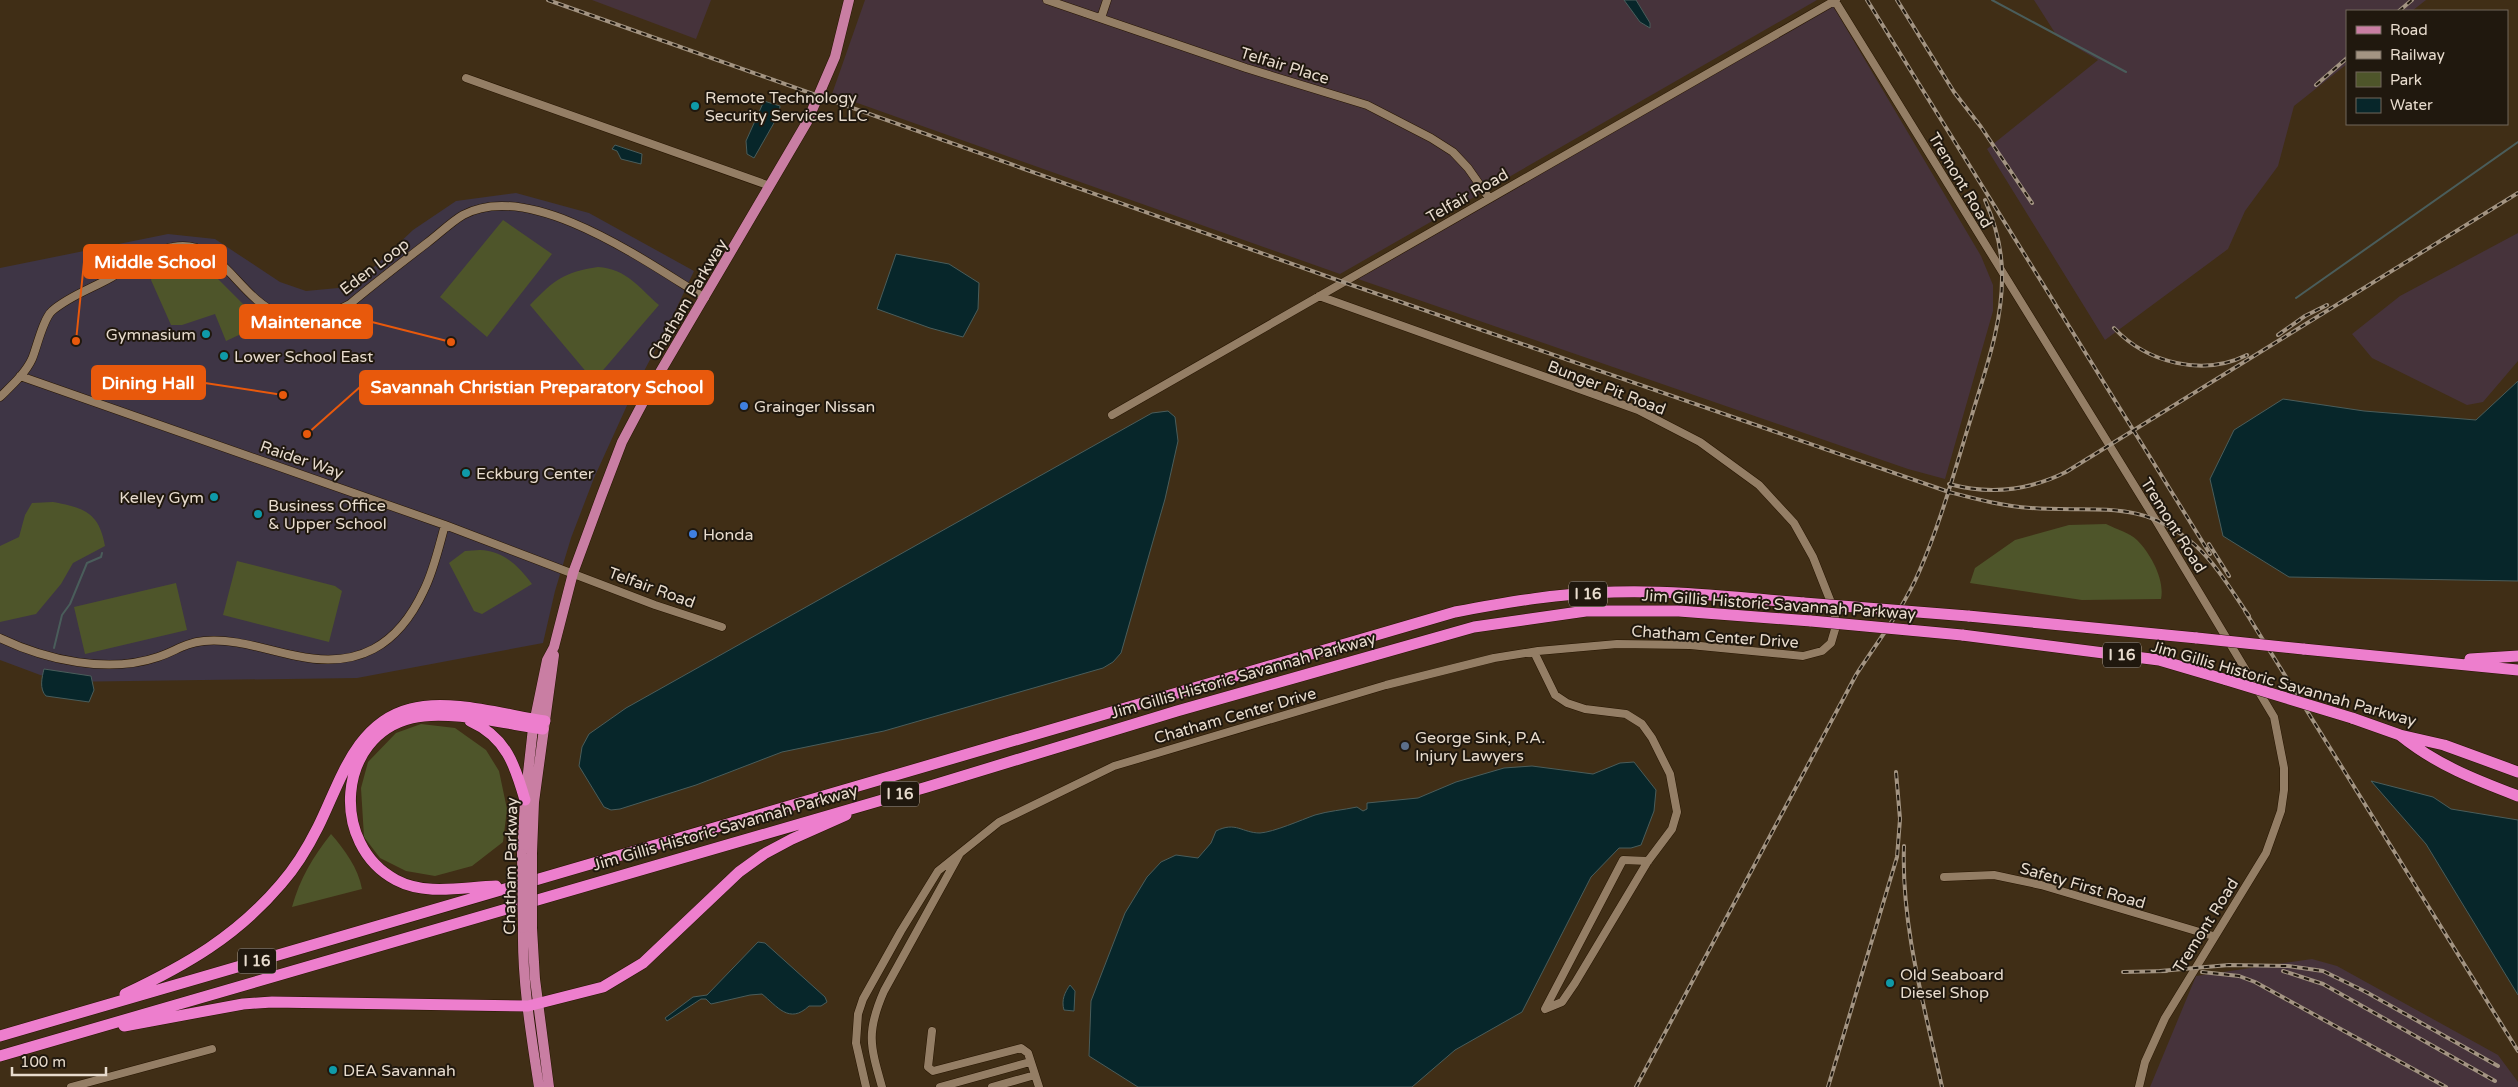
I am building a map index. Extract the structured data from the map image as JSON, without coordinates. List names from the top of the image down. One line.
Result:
{"streets":{"highway":["I 16","Jim Gillis Historic Savannah Parkway"],"main road":["Chatham Parkway"],"street":["Telfair Place","Tremont Road","Telfair Road","Eden Loop","Bunger Pit Road","Raider Way","Chatham Center Drive","Safety First Road"]},"crossings":[["Telfair Place","Telfair Road"],["Tremont Road","Telfair Road"],["Tremont Road","Safety First Road"],["Telfair Road","Chatham Parkway"],["Telfair Road","Bunger Pit Road"],["Telfair Road","Raider Way"],["Eden Loop","Chatham Parkway"],["Eden Loop","Raider Way"],["Chatham Parkway","Raider Way"],["Bunger Pit Road","Chatham Center Drive"]],"places":["Remote Technology Security Services LLC","Gymnasium","Middle School","Maintenance","Lower School East","Dining Hall","Grainger Nissan","Savannah Christian Preparatory School","Eckburg Center","Kelley Gym","Business Office & Upper School","Honda","George Sink, P.A. Injury Lawyers","Old Seaboard Diesel Shop","DEA Savannah"],"legend":["Road","Railway","Park","Water"],"scale_bar":"100 m"}
